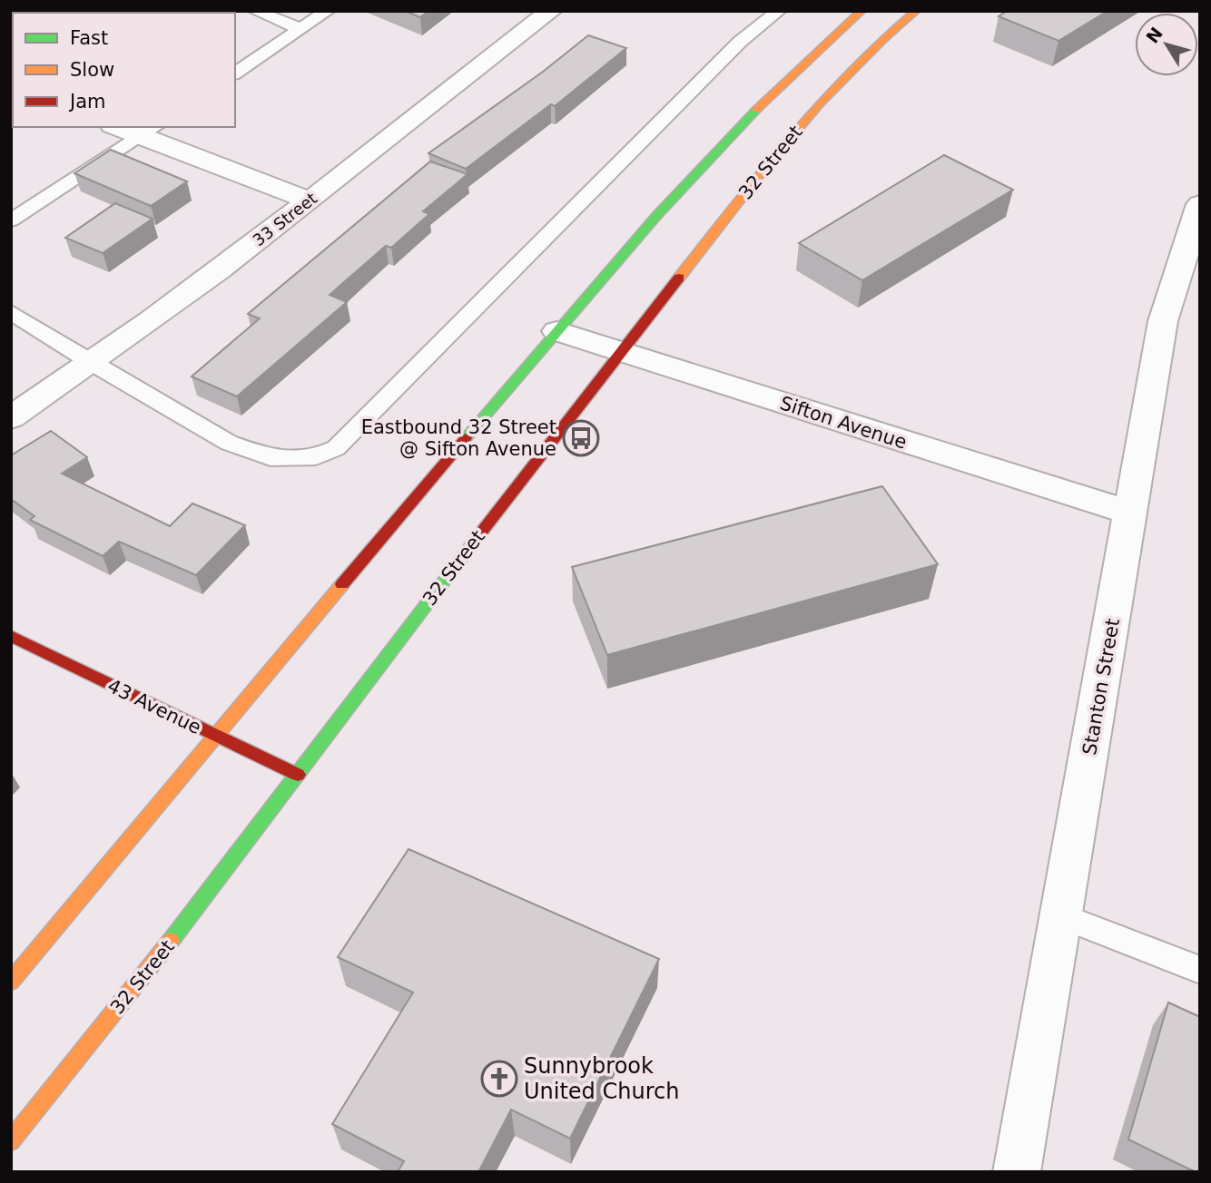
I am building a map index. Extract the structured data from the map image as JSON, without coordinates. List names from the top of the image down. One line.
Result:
{"streets":{"main road":["32 Street","43 Avenue"],"street":["33 Street","Sifton Avenue","Stanton Street"]},"crossings":[["32 Street","Sifton Avenue"],["32 Street","43 Avenue"],["Sifton Avenue","Stanton Street"]],"places":{"bus stop":["Eastbound 32 Street @ Sifton Avenue"],"church":["Sunnybrook United Church"]},"legend":["Fast","Slow","Jam"],"north":"top left"}
